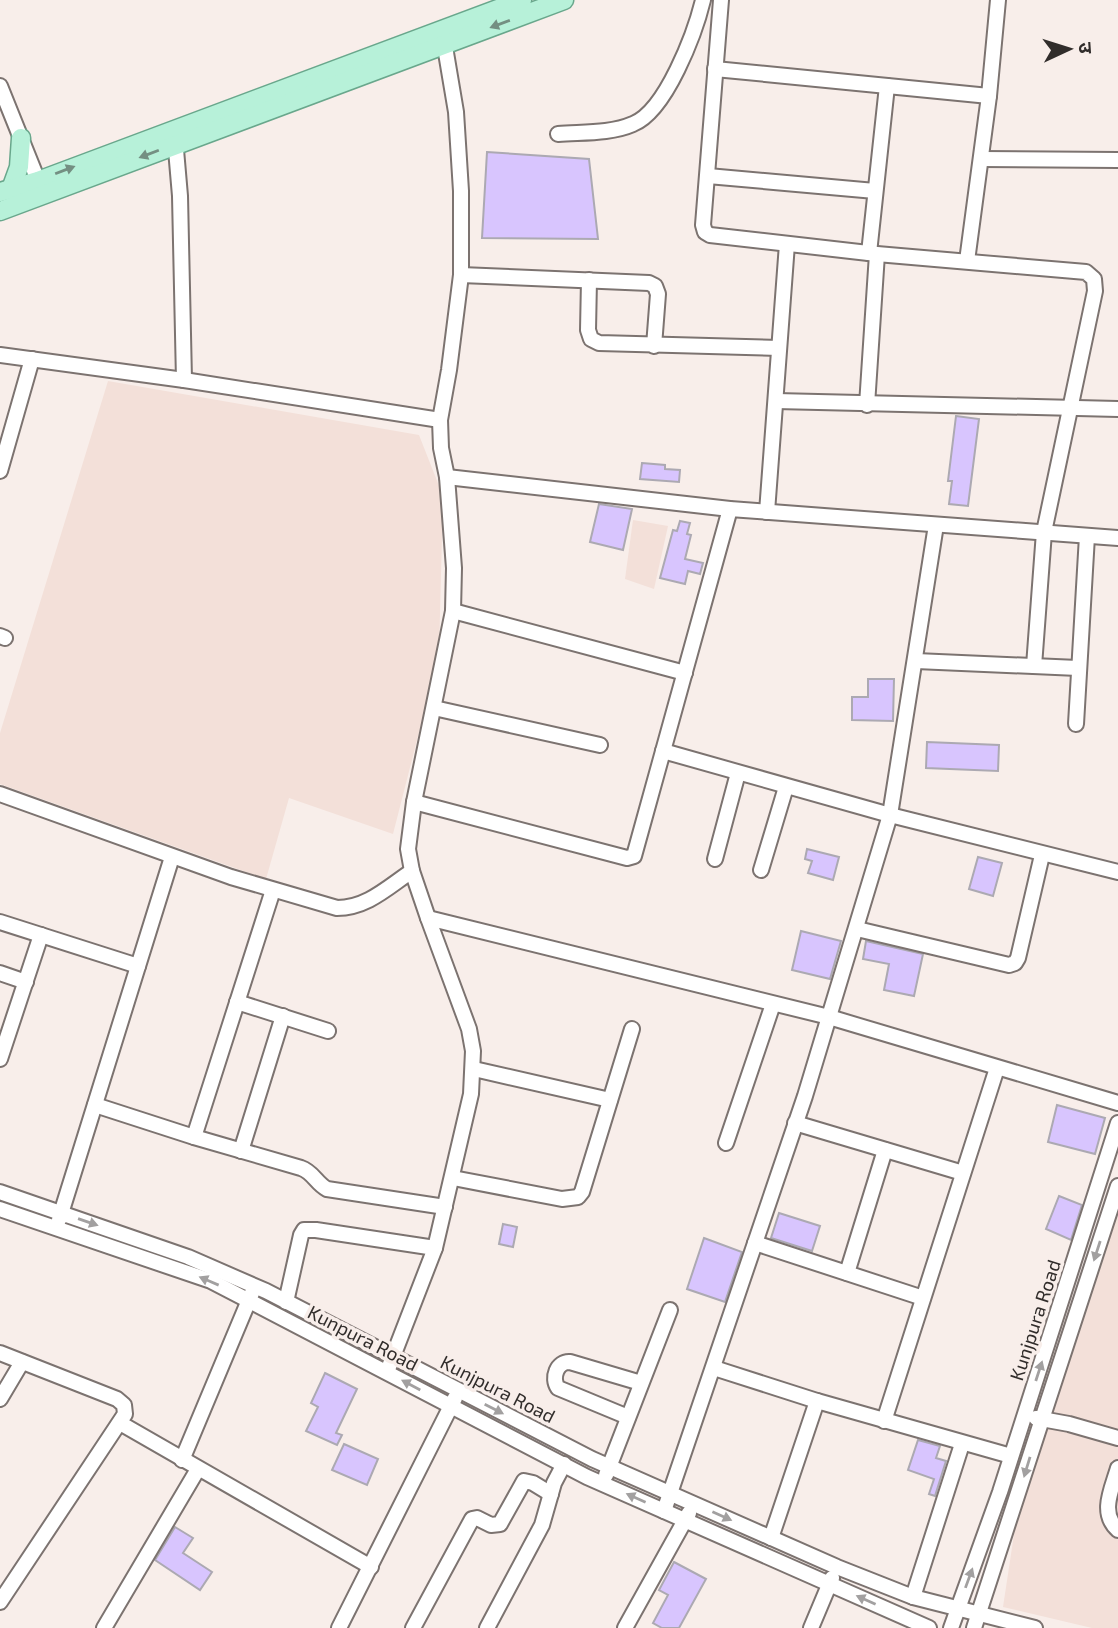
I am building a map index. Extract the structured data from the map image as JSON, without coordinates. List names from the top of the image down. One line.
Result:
{"streets":{"street":["Kunjpura Road","Kunpura Road"]},"one_way":["Kunpura Road"],"north":"right"}
